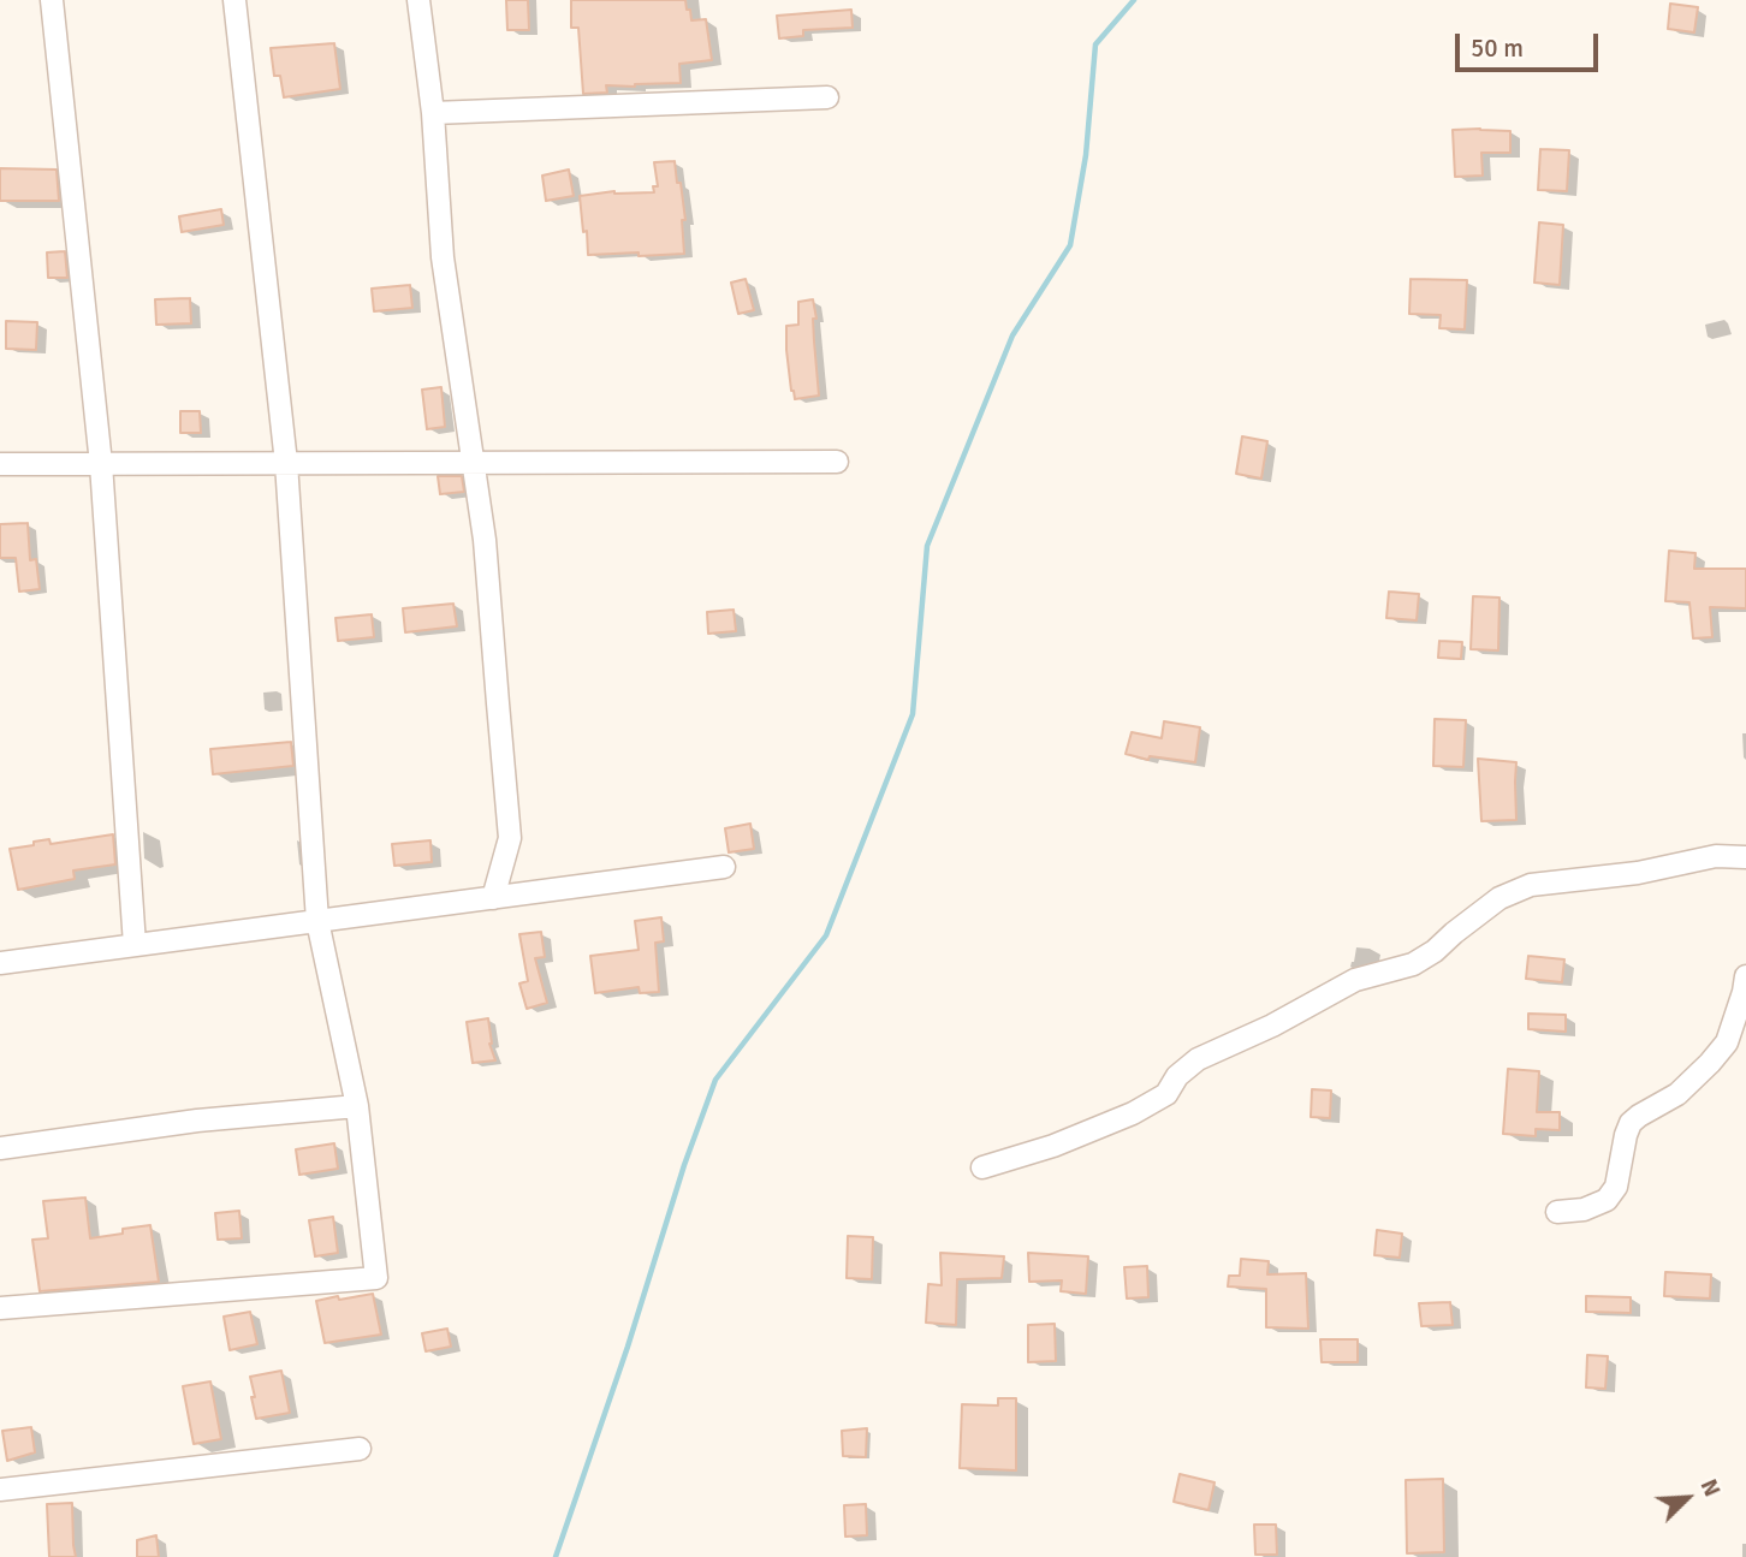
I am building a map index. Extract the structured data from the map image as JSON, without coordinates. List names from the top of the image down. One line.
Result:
{"scale_bar":"50 m","north":"top right"}
